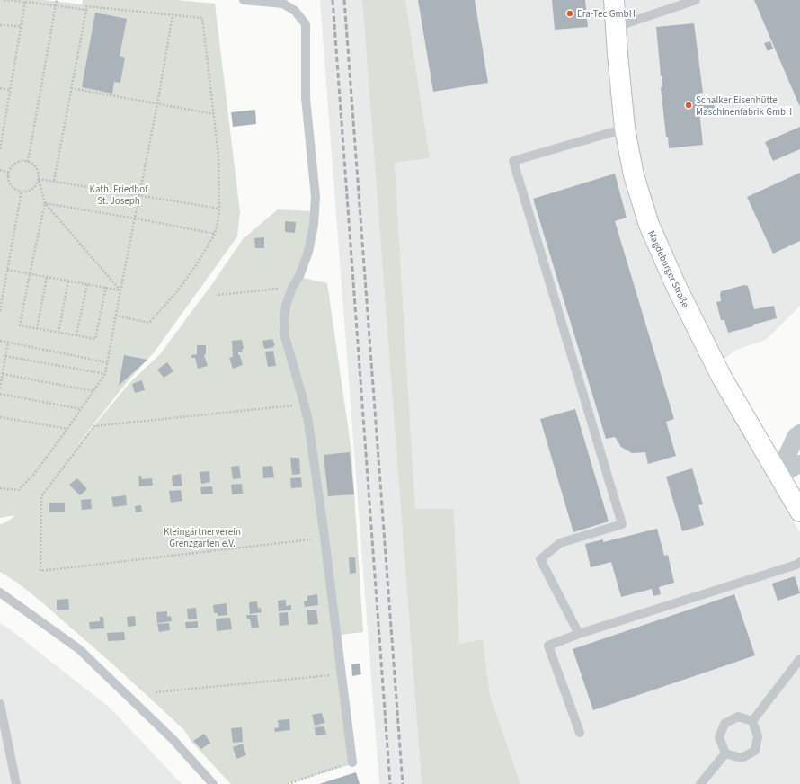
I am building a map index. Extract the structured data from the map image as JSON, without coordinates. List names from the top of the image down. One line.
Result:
{"streets":{"street":["Magdeburger Straße"]},"parks":["Kath. Friedhof St. Joseph","Kleingärtnerverein Grenzgarten e.V."],"places":["Era-Tec GmbH","Schalker Eisenhütte Maschinenfabrik GmbH"]}
